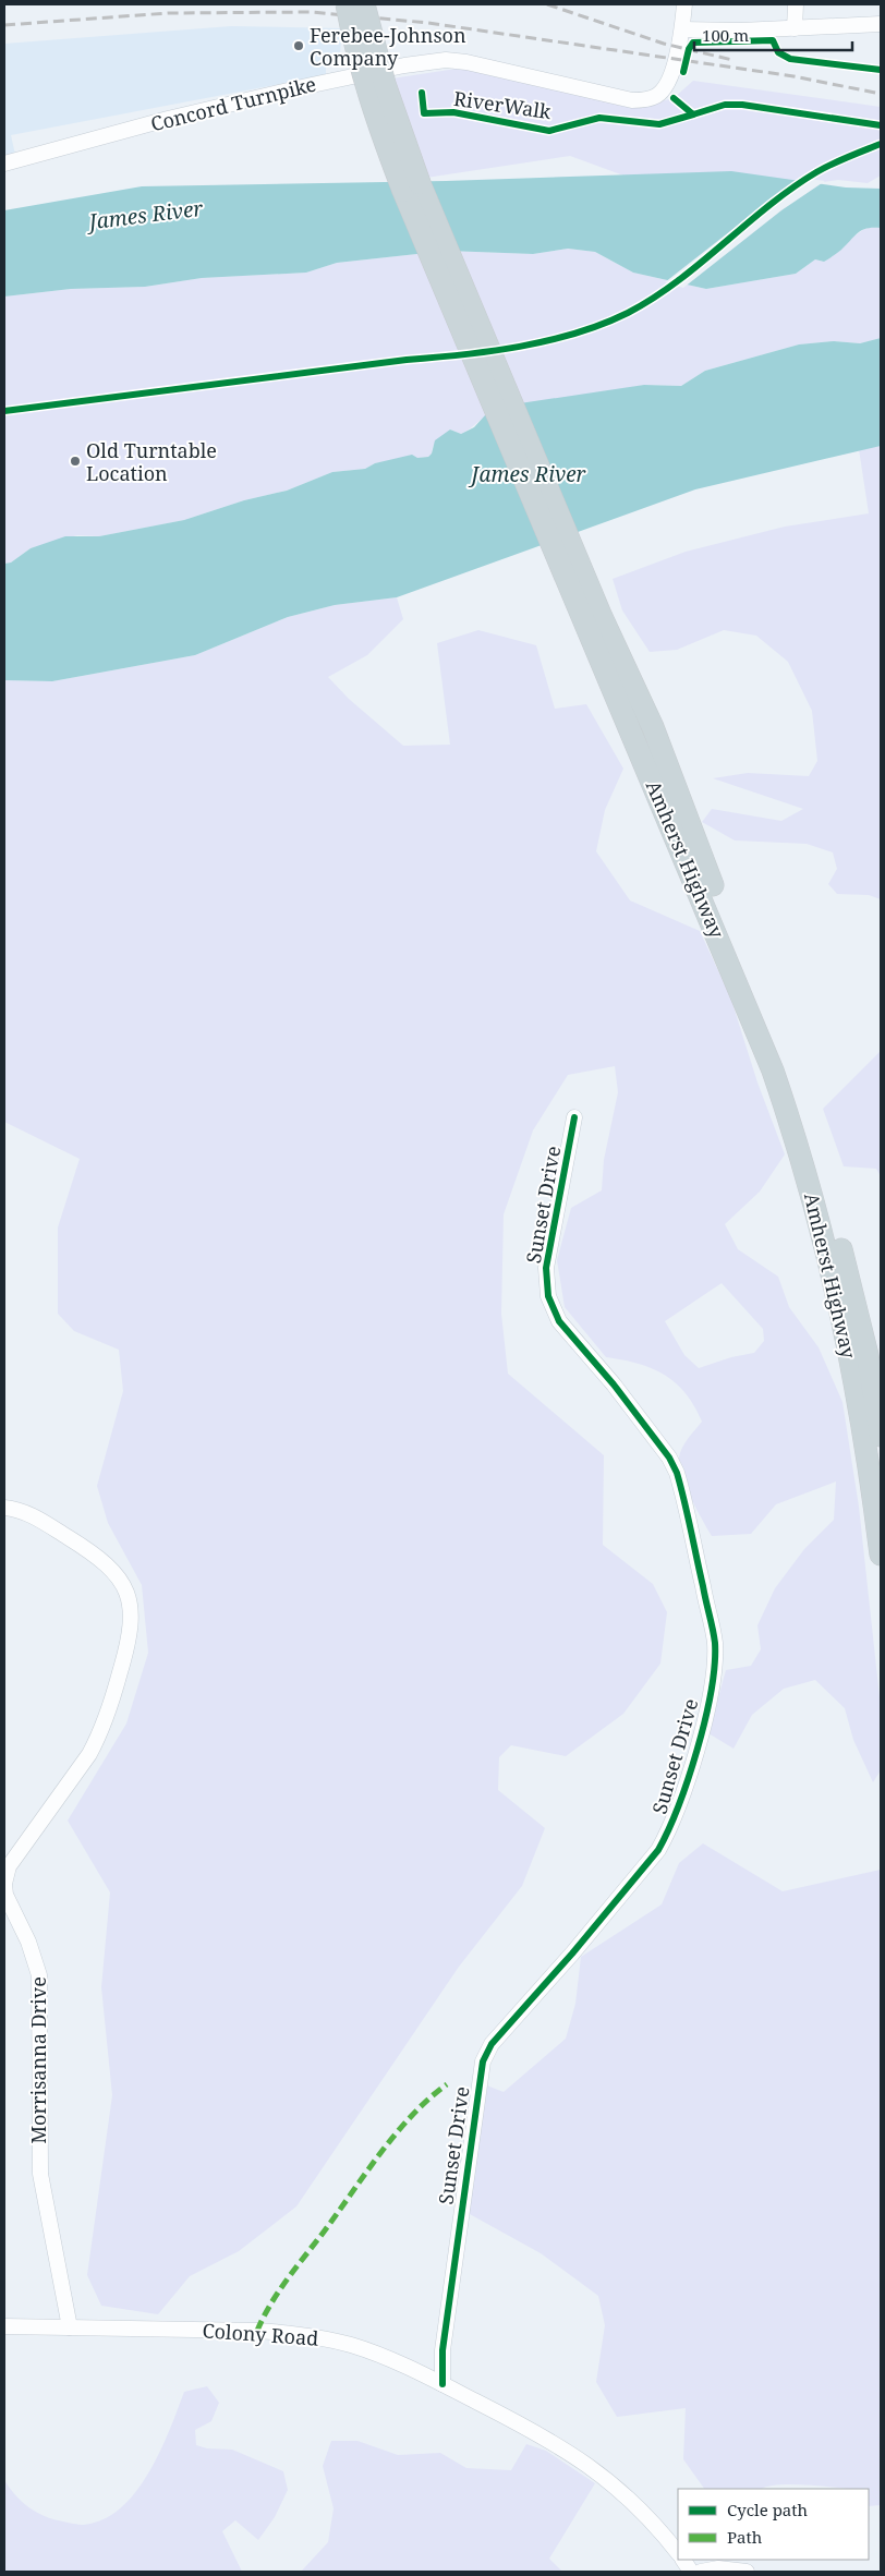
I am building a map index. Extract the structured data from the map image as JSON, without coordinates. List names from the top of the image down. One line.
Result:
{"streets":{"highway":["Amherst Highway"],"street":["Concord Turnpike","Sunset Drive","Morrisanna Drive","Colony Road"],"cycle path":["RiverWalk"]},"crossings":[["Sunset Drive","Colony Road"],["Morrisanna Drive","Colony Road"]],"water":["James River"],"places":["Ferebee-Johnson Company","Old Turntable Location"],"legend":["Cycle path","Path"],"scale_bar":"100 m"}
